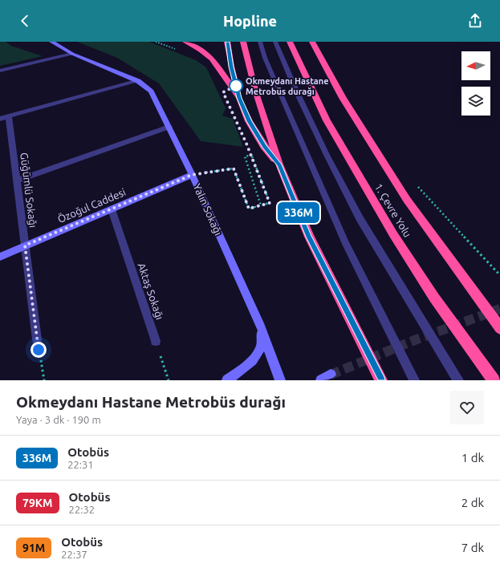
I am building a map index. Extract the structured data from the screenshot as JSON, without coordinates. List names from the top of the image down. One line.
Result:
{"streets":{"highway":["1. Çevre Yolu"],"main road":["Özoğul Caddesi","Yalın Sokağı"],"street":["Güğümlü Sokağı","Aktaş Sokağı"]},"crossings":[["Güğümlü Sokağı","Özoğul Caddesi"],["Özoğul Caddesi","Yalın Sokağı"],["Özoğul Caddesi","Aktaş Sokağı"]],"places":["Okmeydanı Hastane Metrobüs durağı"],"lines":["bus line 336M"],"north":"left","page":{"header":"Hopline","on_map":"336M","heading":["Okmeydanı Hastane Metrobüs durağı","Yaya · 3 dk · 190 m"],"list":[{"mark":"336M","name":"Otobüs","note":"22:31","value":"1 dk"},{"mark":"79KM","name":"Otobüs","note":"22:32","value":"2 dk"},{"mark":"91M","name":"Otobüs","note":"22:37","value":"7 dk"}]}}
